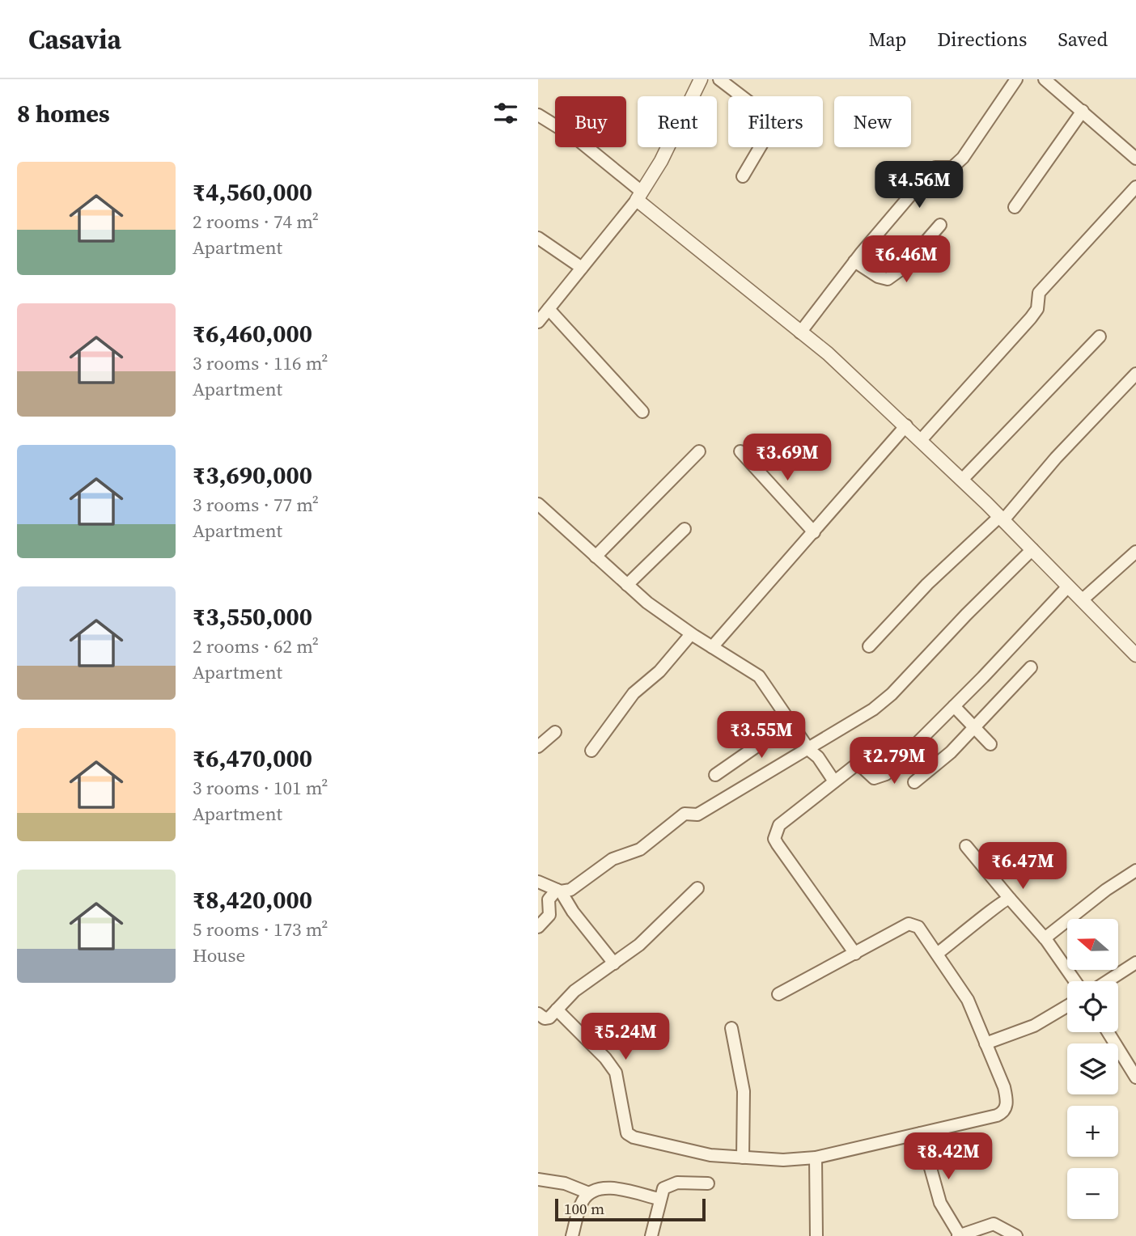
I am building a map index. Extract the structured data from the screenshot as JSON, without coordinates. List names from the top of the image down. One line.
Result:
{"scale_bar":"100 m","north":"left","page":{"header":"Casavia","nav":["Map","Directions","Saved"],"heading":"8 homes","chip":["Buy","Rent","Filters","New"],"list":[{"name":"₹4,560,000","note":"2 rooms · 74 m² · Apartment"},{"name":"₹6,460,000","note":"3 rooms · 116 m² · Apartment"},{"name":"₹3,690,000","note":"3 rooms · 77 m² · Apartment"},{"name":"₹3,550,000","note":"2 rooms · 62 m² · Apartment"},{"name":"₹6,470,000","note":"3 rooms · 101 m² · Apartment"},{"name":"₹8,420,000","note":"5 rooms · 173 m² · House"}],"price":["₹4.56M","₹6.46M","₹3.69M","₹3.55M","₹2.79M","₹6.47M","₹5.24M","₹8.42M"],"map_buttons":["+","−"],"scale":"100 m"}}
